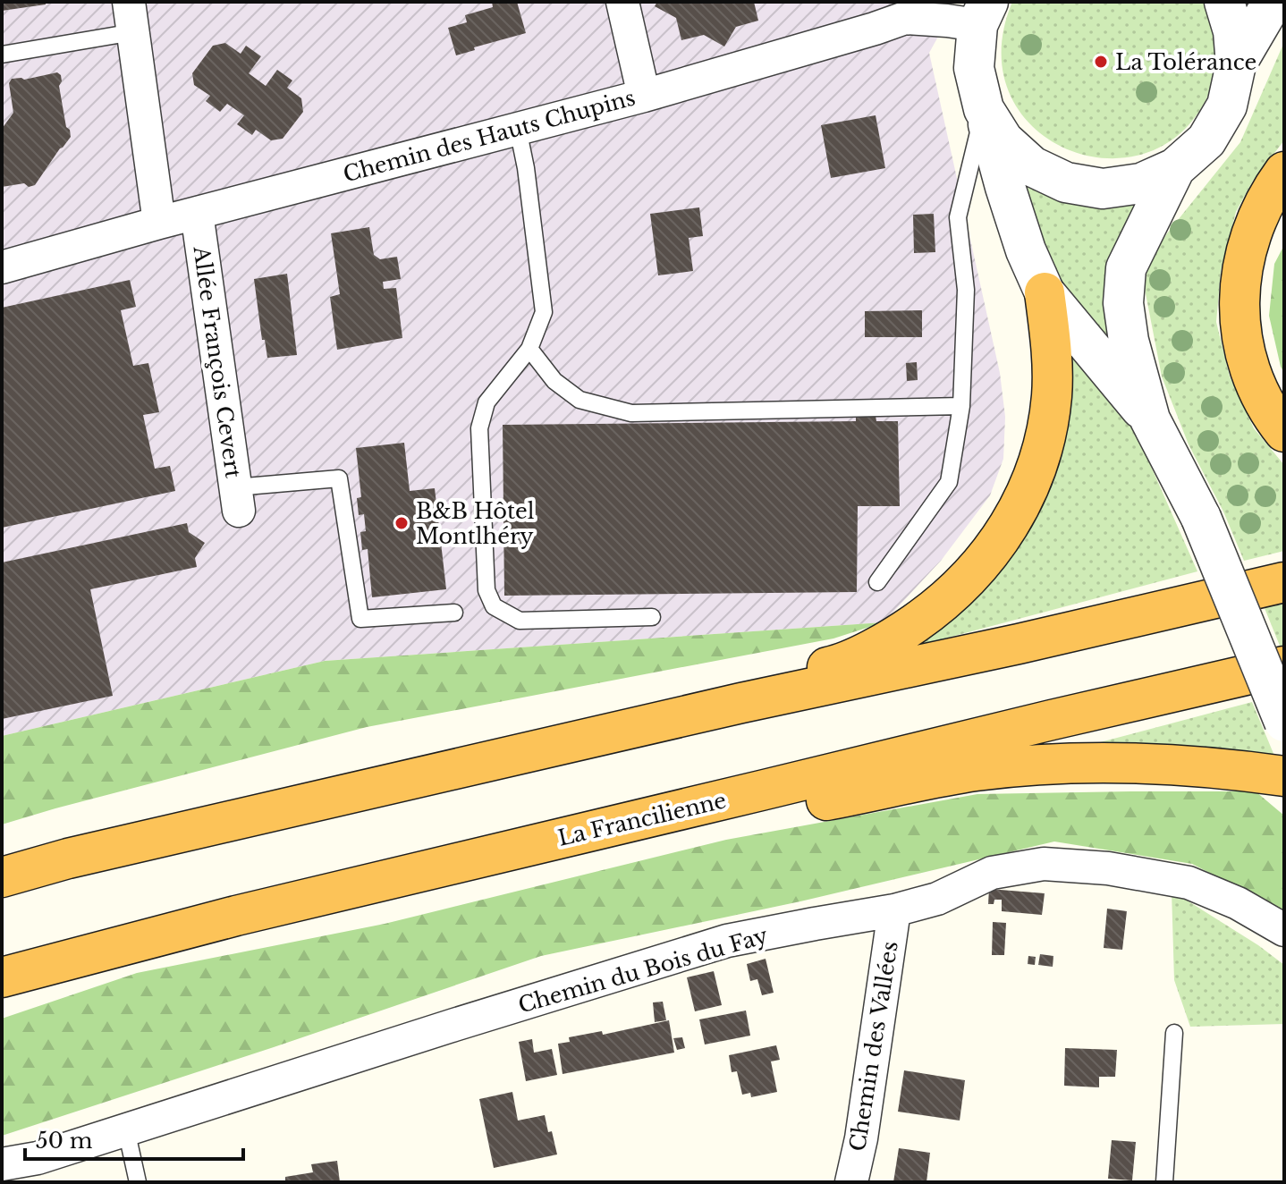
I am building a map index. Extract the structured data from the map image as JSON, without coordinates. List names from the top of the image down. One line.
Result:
{"streets":{"highway":["La Francilienne"],"street":["Chemin des Hauts Chupins","Allée François Cevert","Chemin du Bois du Fay","Chemin des Vallées"]},"crossings":[["Chemin des Hauts Chupins","Allée François Cevert"],["Chemin du Bois du Fay","Chemin des Vallées"]],"places":["La Tolérance","B&B Hôtel Montlhéry"],"scale_bar":"50 m"}
